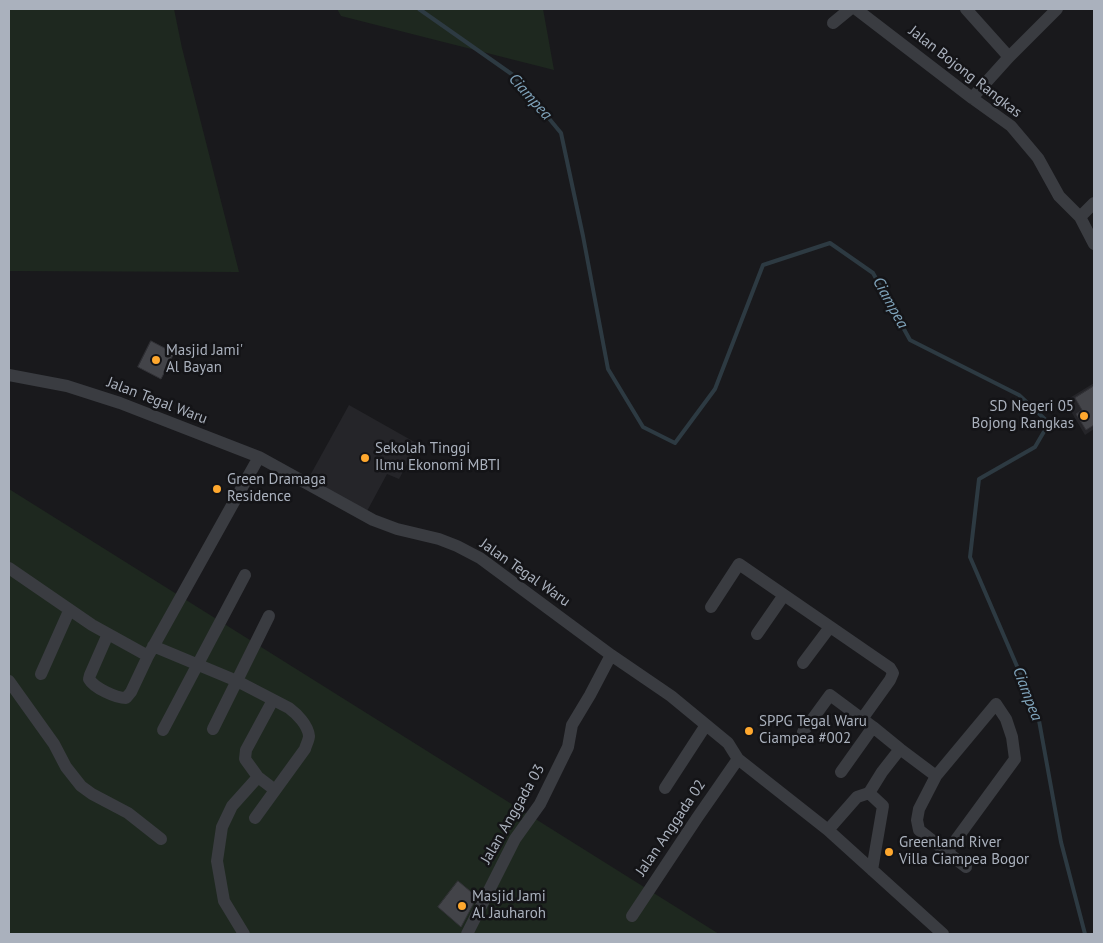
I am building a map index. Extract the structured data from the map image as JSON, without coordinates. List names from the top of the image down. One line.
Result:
{"streets":{"street":["Jalan Bojong Rangkas","Jalan Tegal Waru","Jalan Anggada 03","Jalan Anggada 02"]},"crossings":[["Jalan Tegal Waru","Jalan Anggada 03"],["Jalan Tegal Waru","Jalan Anggada 02"]],"water":["Ciampea"],"places":["Masjid Jami' Al Bayan","SD Negeri 05 Bojong Rangkas","Sekolah Tinggi Ilmu Ekonomi MBTI","Green Dramaga Residence","SPPG Tegal Waru Ciampea #002","Greenland River Villa Ciampea Bogor","Masjid Jami Al Jauharoh"]}
